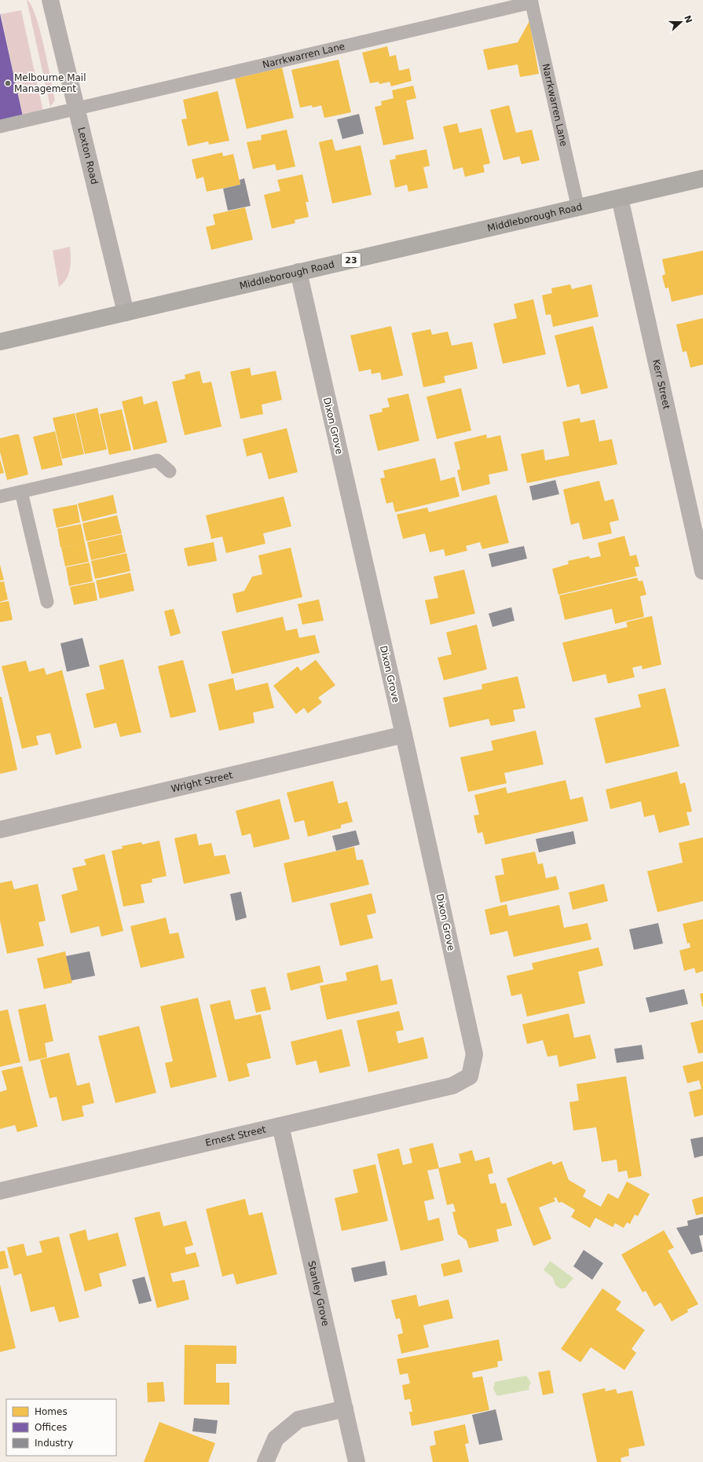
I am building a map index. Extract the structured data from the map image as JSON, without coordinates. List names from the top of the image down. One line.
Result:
{"streets":{"main road":["Middleborough Road","23"],"street":["Lexton Road","Kerr Street","Dixon Grove","Wright Street","Ernest Street","Stanley Grove"],"lane":["Narrkwarren Lane"]},"crossings":[["Narrkwarren Lane","Lexton Road"],["Narrkwarren Lane","Middleborough Road"],["Lexton Road","Middleborough Road"],["Middleborough Road","Kerr Street"],["Middleborough Road","Dixon Grove"],["Dixon Grove","Wright Street"],["Dixon Grove","Ernest Street"],["Ernest Street","Stanley Grove"]],"places":["Melbourne Mail Management"],"legend":["Homes","Offices","Industry"],"north":"right"}
